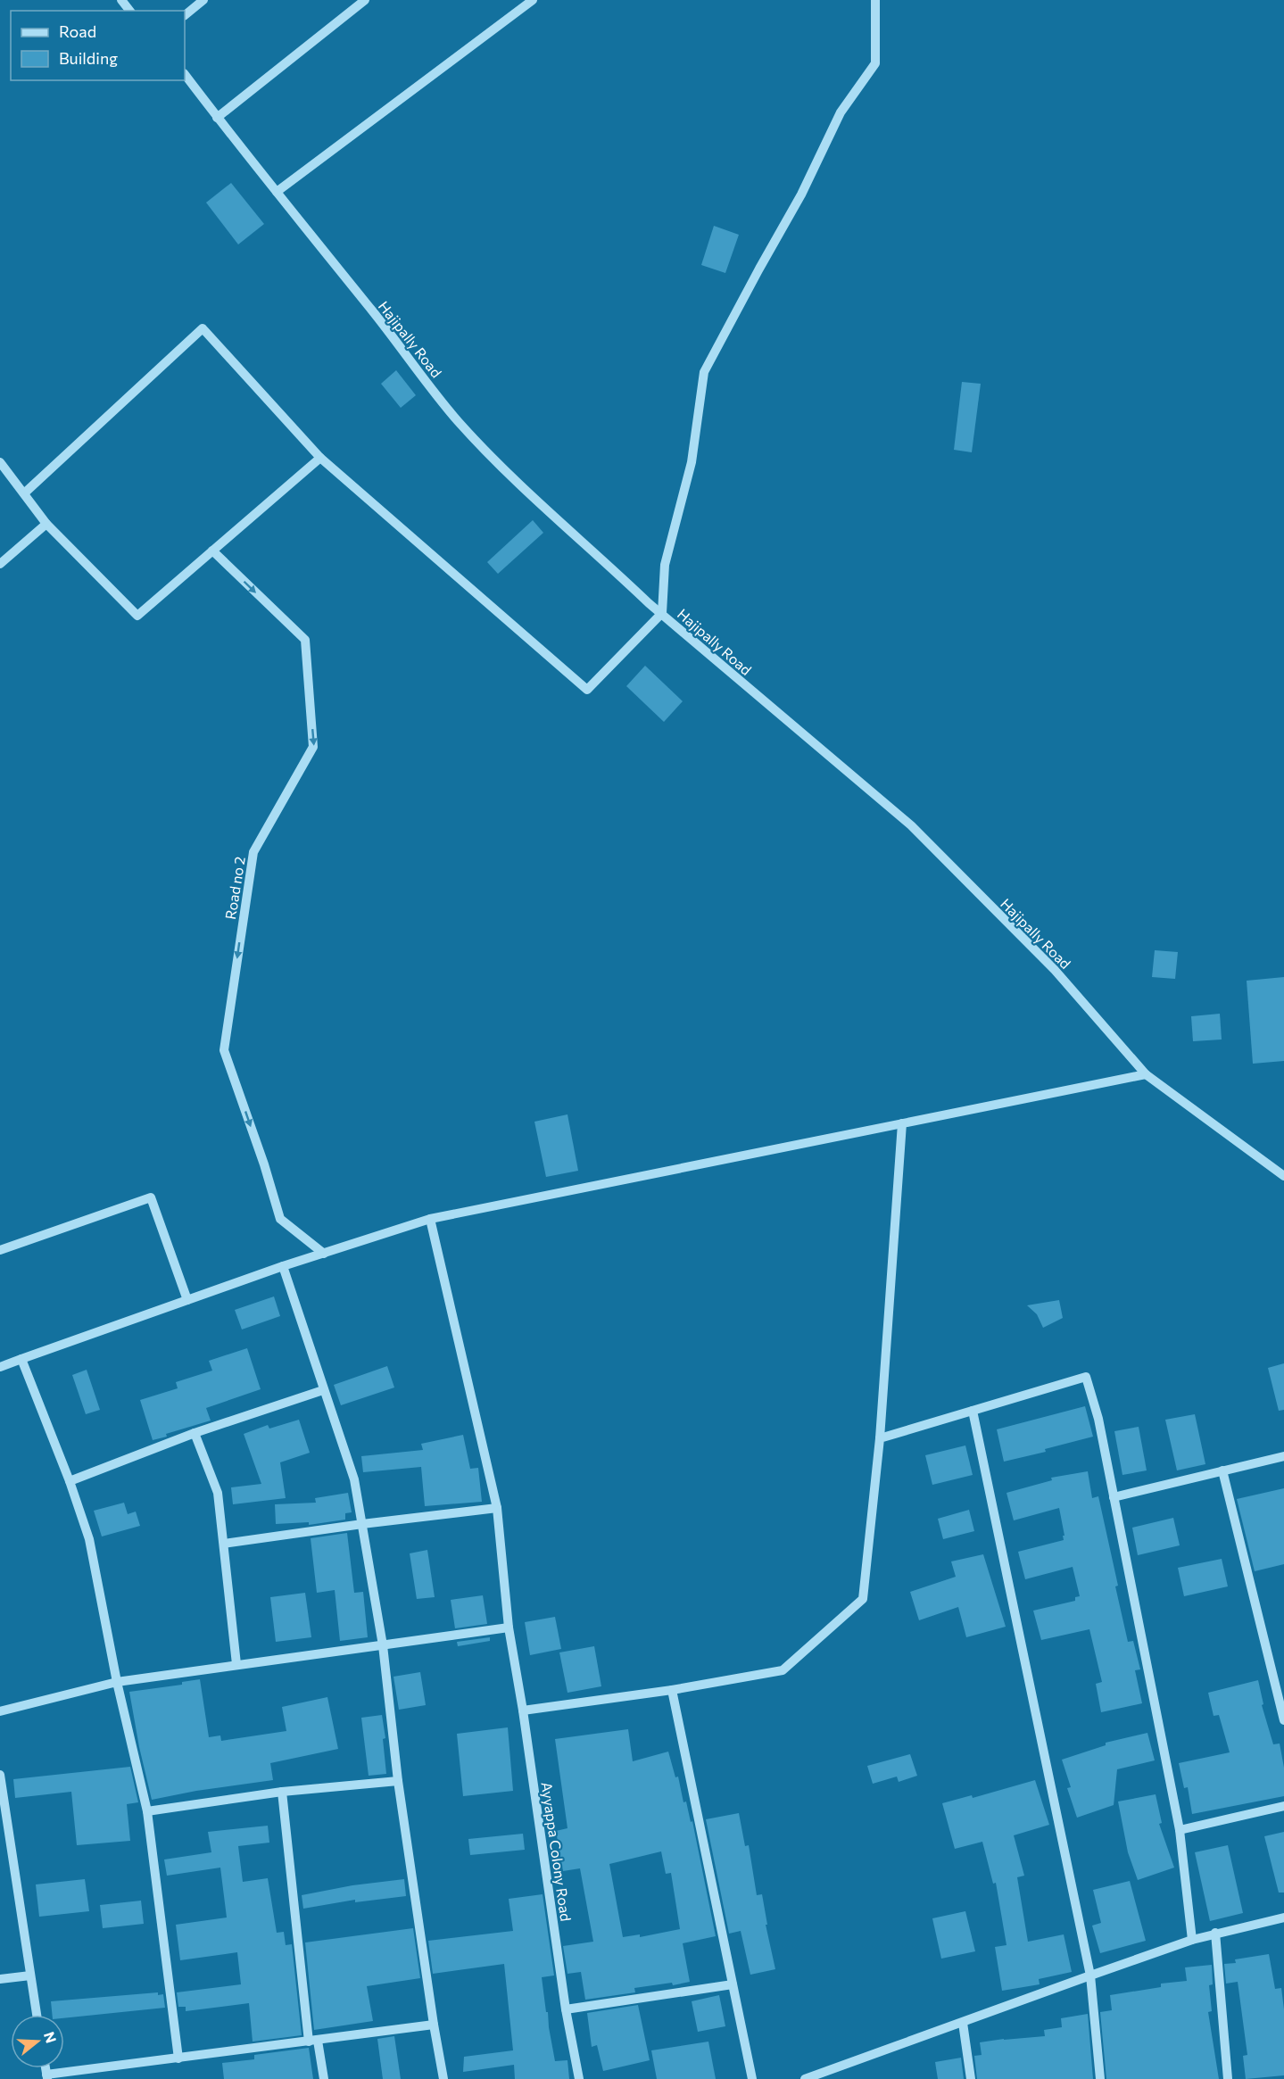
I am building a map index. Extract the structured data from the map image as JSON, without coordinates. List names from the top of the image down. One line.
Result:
{"streets":{"street":["Hajipally Road","Road no 2","Ayyappa Colony Road"]},"one_way":["Road no 2"],"legend":["Road","Building"],"north":"right"}
